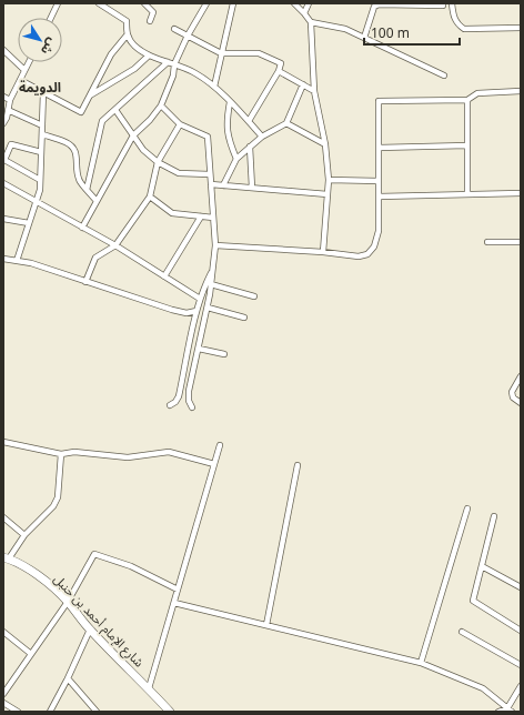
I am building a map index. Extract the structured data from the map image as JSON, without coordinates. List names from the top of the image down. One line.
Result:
{"streets":{"main road":["شارع الإمام أحمد بن حنبل"]},"districts":["الدويمة"],"scale_bar":"100 m","north":"bottom right"}
